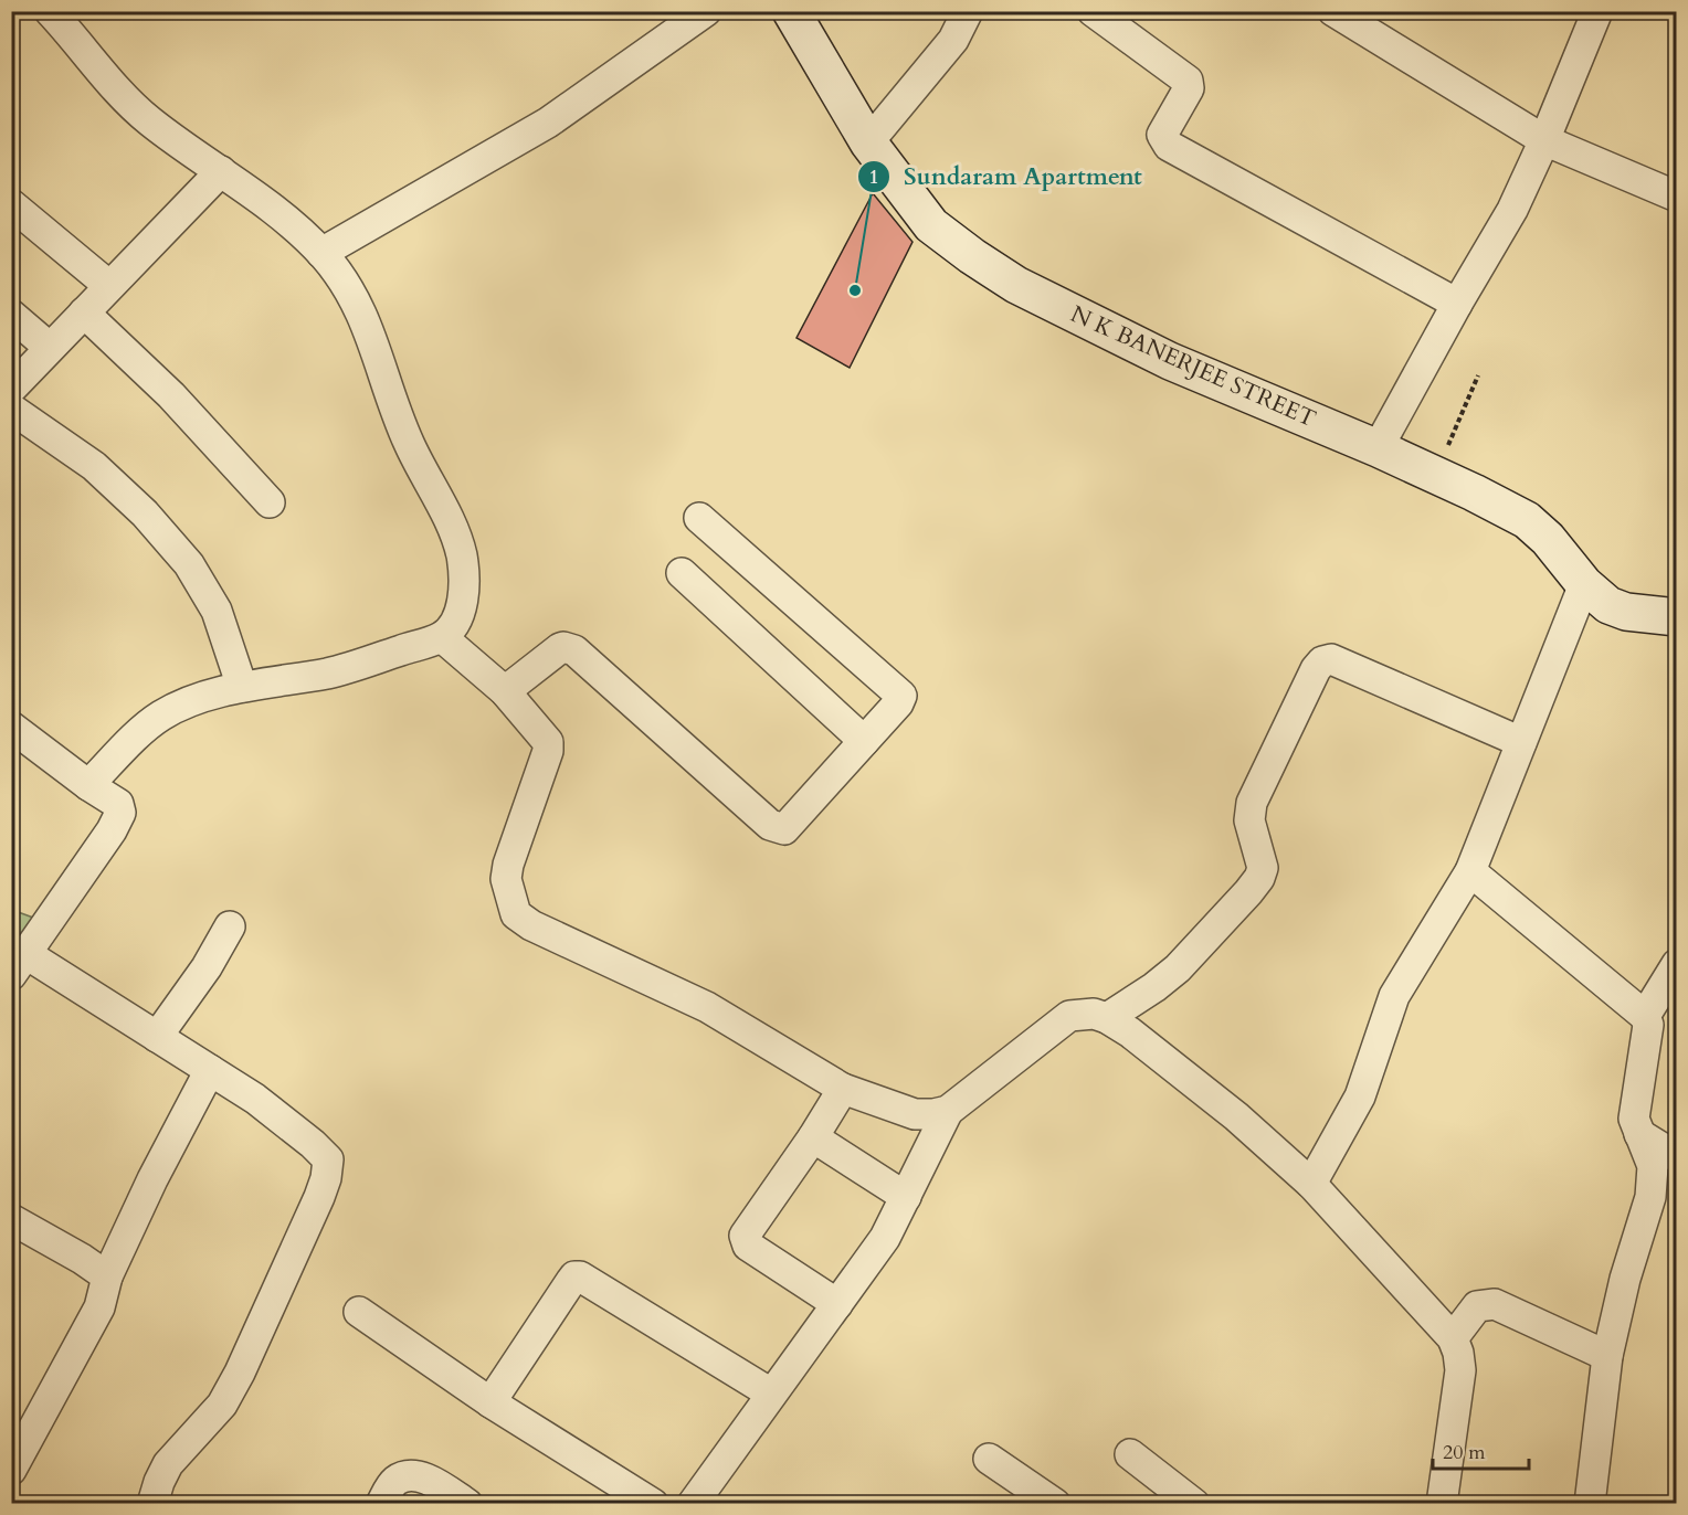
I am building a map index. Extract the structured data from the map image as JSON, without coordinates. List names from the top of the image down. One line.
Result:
{"streets":{"street":["N K BANERJEE STREET"]},"places":["Sundaram Apartment"],"scale_bar":"20 m"}
